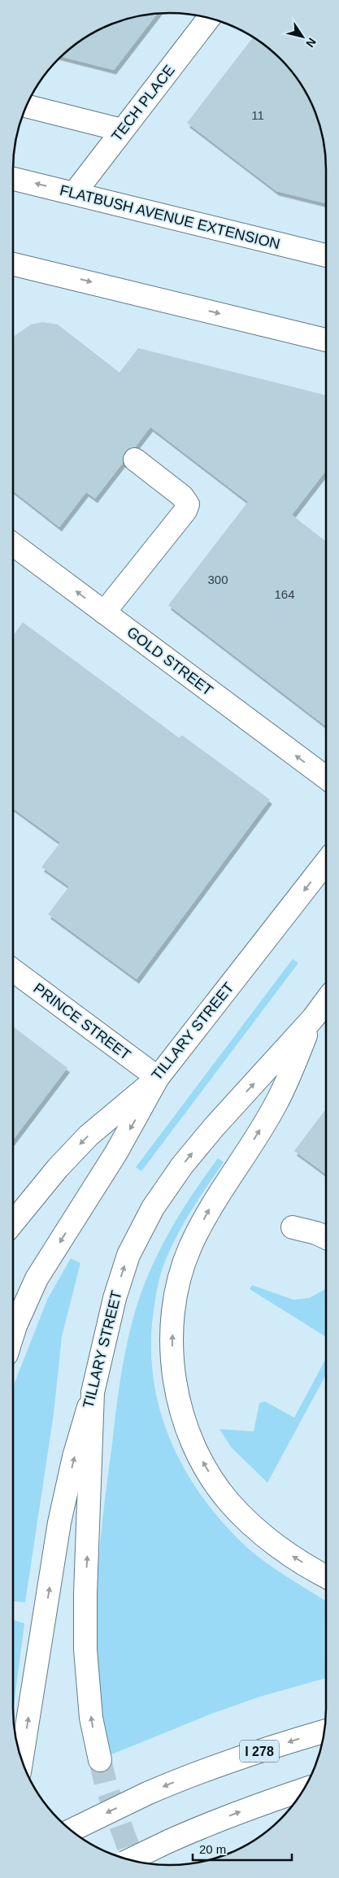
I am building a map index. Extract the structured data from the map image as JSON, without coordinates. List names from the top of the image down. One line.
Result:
{"streets":{"main road":["TECH PLACE","FLATBUSH AVENUE EXTENSION","GOLD STREET","PRINCE STREET","TILLARY STREET","I 278"]},"crossings":[["TECH PLACE","FLATBUSH AVENUE EXTENSION"],["PRINCE STREET","TILLARY STREET"]],"one_way":["GOLD STREET"],"house_numbers":["11","300","164"],"scale_bar":"20 m","north":"bottom right"}
